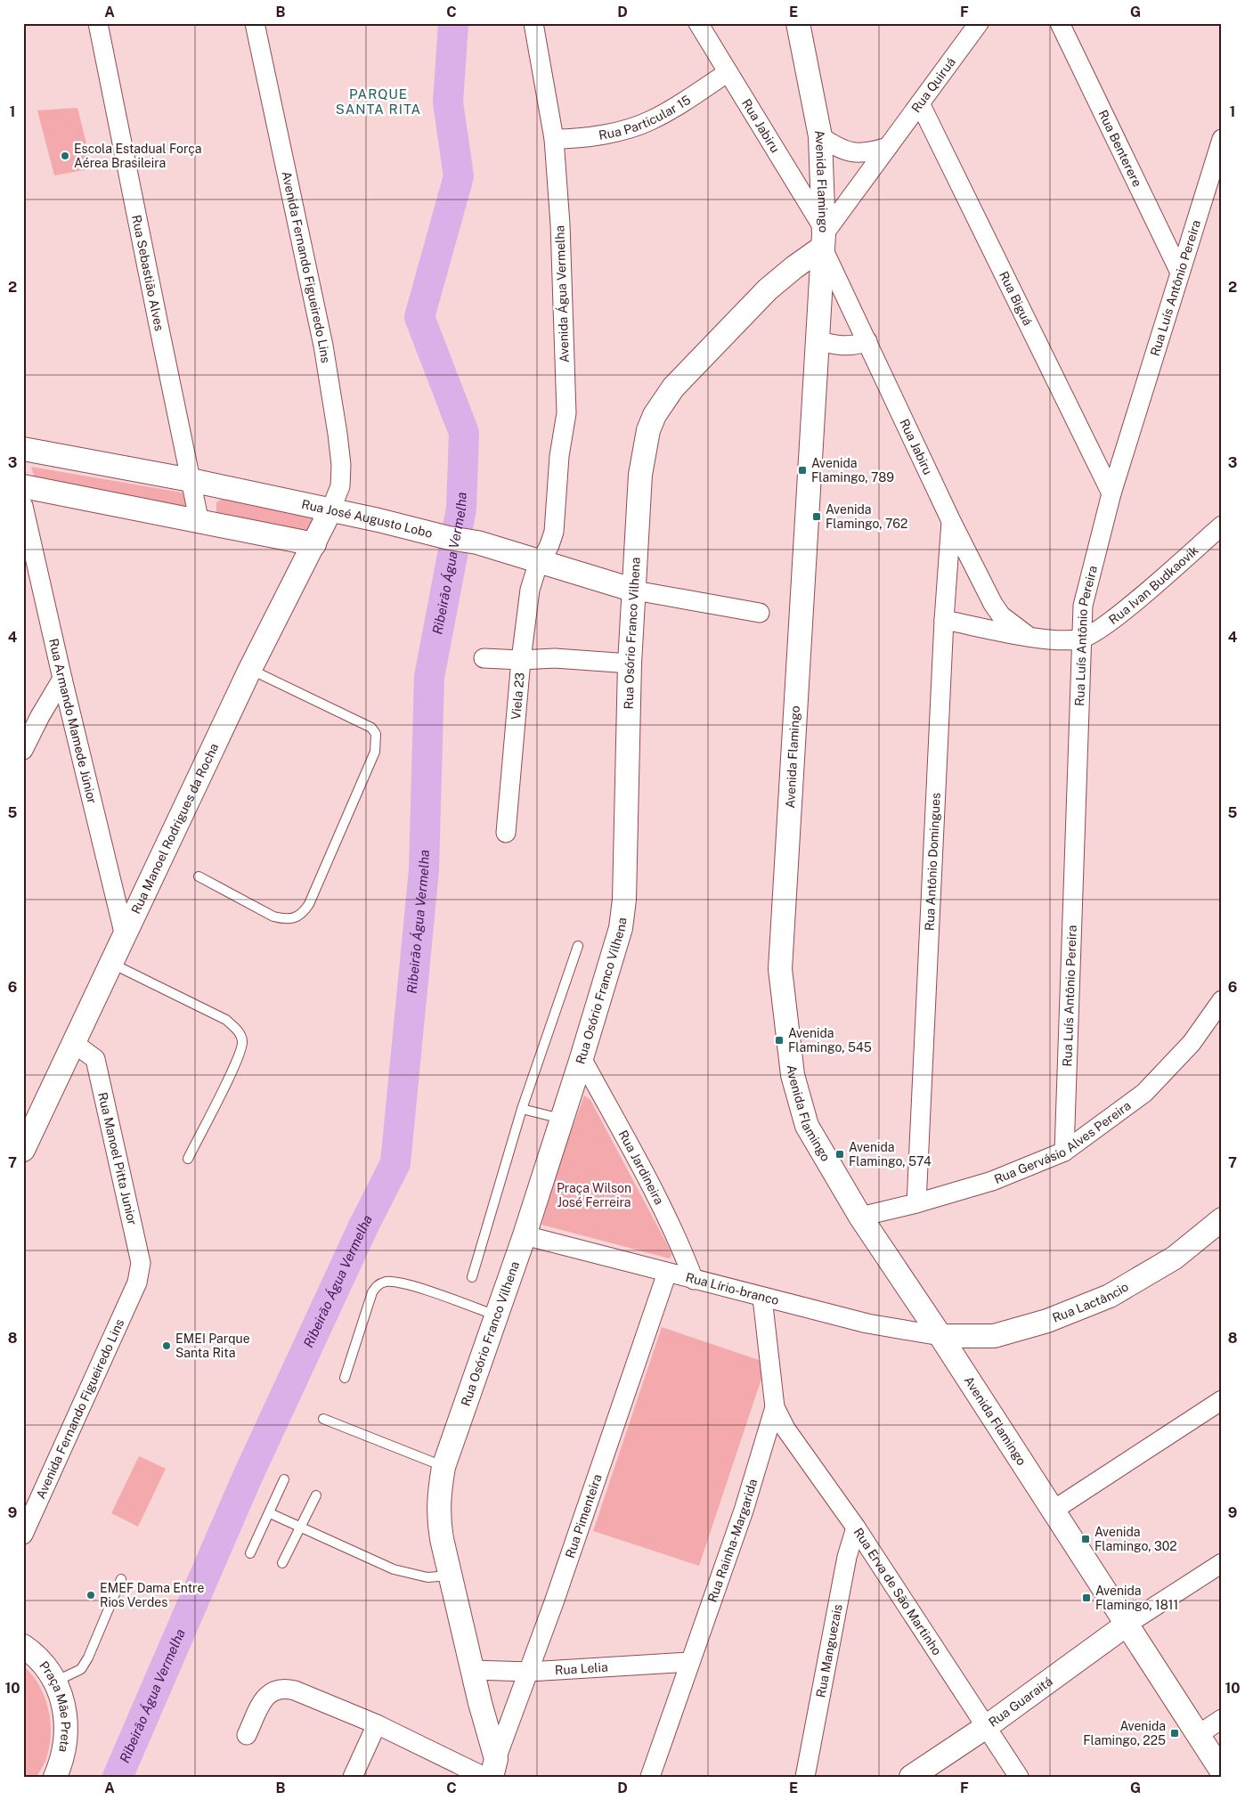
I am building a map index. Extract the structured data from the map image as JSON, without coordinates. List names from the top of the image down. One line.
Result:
{"streets":{"street":["Rua Quiruá","Rua Particular 15","Rua Jabiru","Rua Benterere","Avenida Flamingo","Avenida Fernando Figueiredo Lins","Rua Sebastião Alves","Rua Luís Antônio Pereira","Avenida Água Vermelha","Rua Biguá","Rua José Augusto Lobo","Rua Ivan Budkaovik","Rua Osório Franco Vilhena","Viela 23","Rua Armando Mamede Júnior","Rua Manoel Rodrigues da Rocha","Rua Antônio Domingues","Rua Gervásio Alves Pereira","Rua Manoel Pitta Junior","Rua Jardineira","Rua Lírio-branco","Rua Lactâncio","Rua Pimenteira","Rua Rainha-Margarida","Rua Erva de São Martinho","Rua Manguezais","Rua Lelia","Rua Guaraitá","Praça Mãe Preta"]},"crossings":[["Rua Quiruá","Rua Jabiru"],["Rua Quiruá","Avenida Flamingo"],["Rua Quiruá","Rua Biguá"],["Rua Quiruá","Rua Osório Franco Vilhena"],["Rua Particular 15","Rua Jabiru"],["Rua Particular 15","Avenida Água Vermelha"],["Rua Jabiru","Avenida Flamingo"],["Rua Jabiru","Rua Luís Antônio Pereira"],["Rua Jabiru","Rua Ivan Budkaovik"],["Rua Jabiru","Rua Osório Franco Vilhena"],["Rua Jabiru","Rua Antônio Domingues"],["Rua Benterere","Rua Luís Antônio Pereira"],["Avenida Flamingo","Rua Osório Franco Vilhena"],["Avenida Flamingo","Rua Gervásio Alves Pereira"],["Avenida Flamingo","Rua Lírio-branco"],["Avenida Flamingo","Rua Lactâncio"],["Avenida Flamingo","Rua Guaraitá"],["Avenida Fernando Figueiredo Lins","Rua José Augusto Lobo"],["Avenida Fernando Figueiredo Lins","Rua Manoel Rodrigues da Rocha"],["Avenida Fernando Figueiredo Lins","Rua Manoel Pitta Junior"],["Rua Sebastião Alves","Rua José Augusto Lobo"],["Rua Luís Antônio Pereira","Rua Biguá"],["Rua Luís Antônio Pereira","Rua Ivan Budkaovik"],["Rua Luís Antônio Pereira","Rua Gervásio Alves Pereira"],["Avenida Água Vermelha","Rua José Augusto Lobo"],["Avenida Água Vermelha","Viela 23"],["Rua José Augusto Lobo","Rua Osório Franco Vilhena"],["Rua José Augusto Lobo","Viela 23"],["Rua José Augusto Lobo","Rua Manoel Rodrigues da Rocha"],["Rua Osório Franco Vilhena","Rua Jardineira"],["Rua Osório Franco Vilhena","Rua Lírio-branco"],["Rua Osório Franco Vilhena","Rua Pimenteira"],["Rua Osório Franco Vilhena","Rua Lelia"],["Rua Armando Mamede Júnior","Rua Manoel Rodrigues da Rocha"],["Rua Manoel Rodrigues da Rocha","Rua Manoel Pitta Junior"],["Rua Antônio Domingues","Rua Gervásio Alves Pereira"],["Rua Jardineira","Rua Lírio-branco"],["Rua Lírio-branco","Rua Lactâncio"],["Rua Lírio-branco","Rua Pimenteira"],["Rua Lírio-branco","Rua Rainha-Margarida"],["Rua Pimenteira","Rua Lelia"],["Rua Rainha-Margarida","Rua Erva de São Martinho"],["Rua Rainha-Margarida","Rua Lelia"],["Rua Erva de São Martinho","Rua Manguezais"],["Rua Erva de São Martinho","Rua Guaraitá"]],"districts":["PARQUE SANTA RITA"],"water":["Ribeirão Água Vermelha"],"parks":["Praça Wilson José Ferreira"],"places":{"other":["Escola Estadual Força Aérea Brasileira","EMEI Parque Santa Rita","EMEF Dama Entre Rios Verdes"],"transit":["Avenida Flamingo, 789","Avenida Flamingo, 762","Avenida Flamingo, 545","Avenida Flamingo, 574","Avenida Flamingo, 302","Avenida Flamingo, 1811","Avenida Flamingo, 225"]},"grid":{"columns":["A","B","C","D","E","F","G"],"rows":["1","2","3","4","5","6","7","8","9","10"]}}
